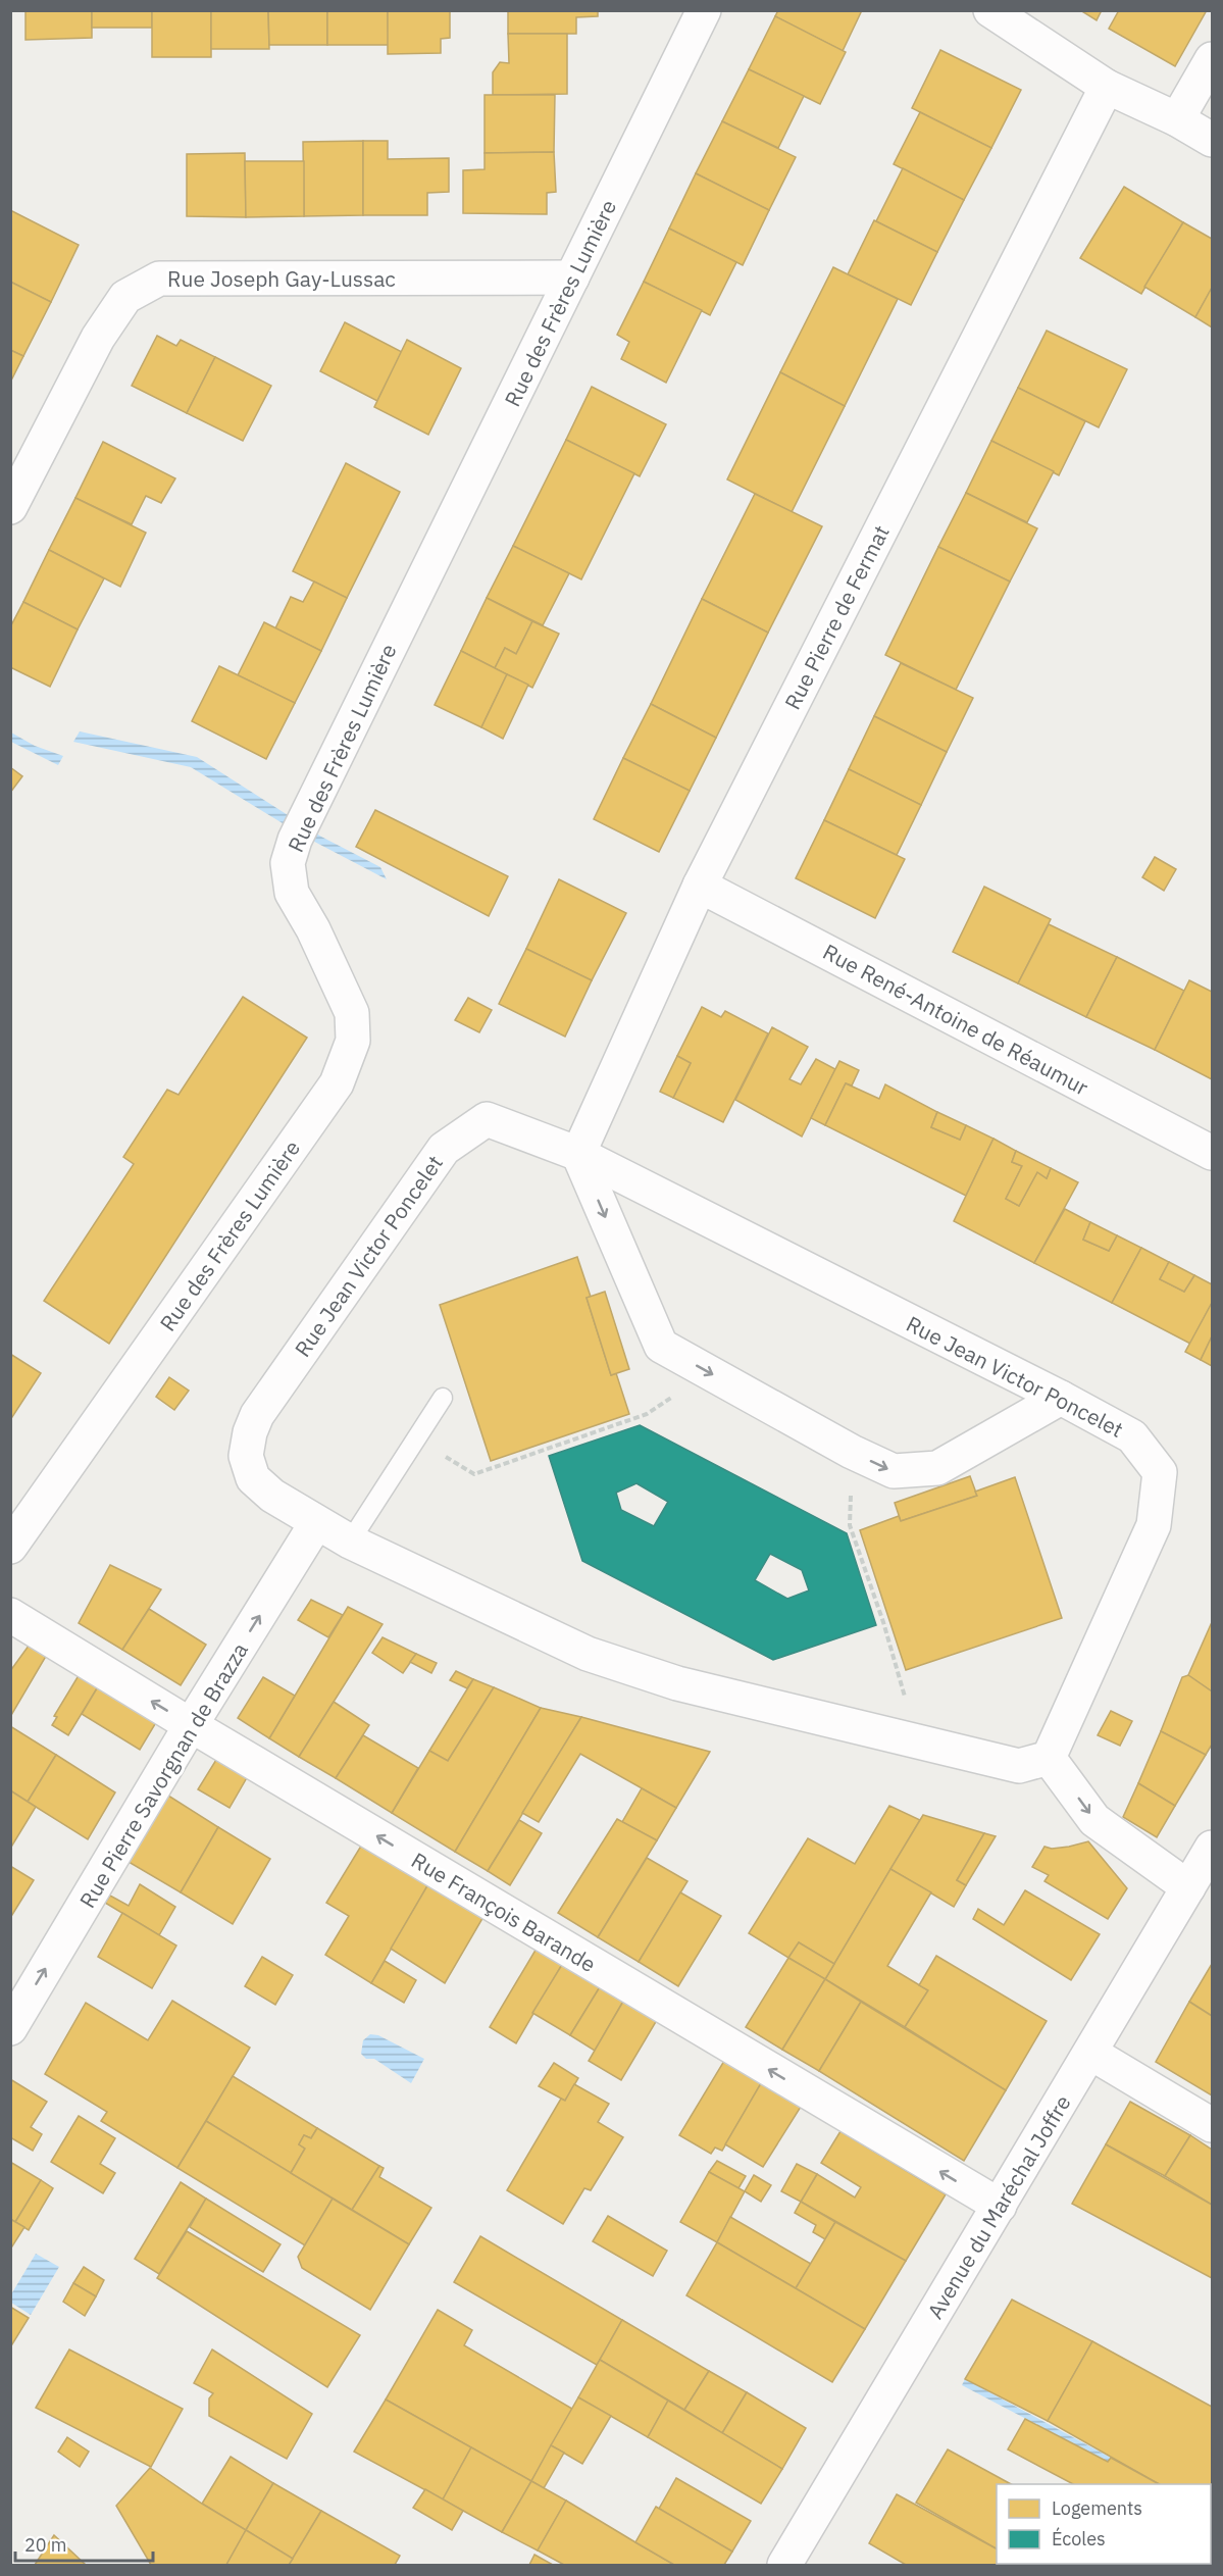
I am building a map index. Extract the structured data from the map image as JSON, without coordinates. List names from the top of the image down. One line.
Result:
{"streets":{"street":["Rue Joseph Gay-Lussac","Rue des Frères Lumière","Rue Pierre de Fermat","Rue René-Antoine de Réaumur","Rue Jean Victor Poncelet","Rue Pierre Savorgnan de Brazza","Rue François Barande","Avenue du Maréchal Joffre"]},"crossings":[["Rue Joseph Gay-Lussac","Rue des Frères Lumière"],["Rue Pierre de Fermat","Rue René-Antoine de Réaumur"],["Rue Pierre de Fermat","Rue Jean Victor Poncelet"],["Rue Jean Victor Poncelet","Rue Pierre Savorgnan de Brazza"],["Rue Pierre Savorgnan de Brazza","Rue François Barande"],["Rue François Barande","Avenue du Maréchal Joffre"]],"one_way":["Rue Pierre Savorgnan de Brazza","Rue François Barande"],"legend":["Logements","Écoles"],"scale_bar":"20 m"}
